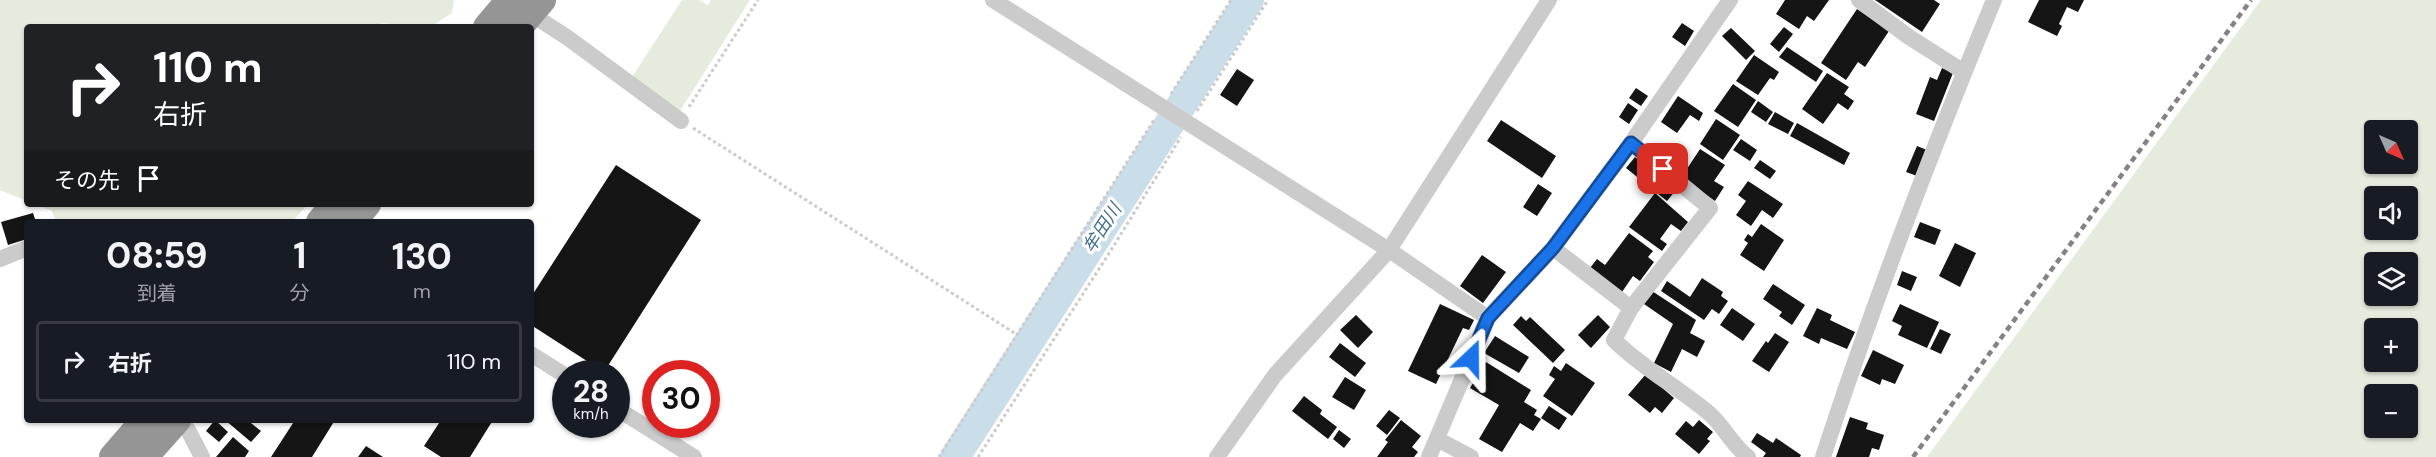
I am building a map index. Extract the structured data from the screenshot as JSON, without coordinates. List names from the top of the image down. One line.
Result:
{"water":["牟田川"],"north":"bottom right","page":{"turn":["110 m","右折"],"map_buttons":["+","−"],"then":"その先","eta":["08:59","到着","1","分","130","m"],"list":[{"name":"右折","value":"110 m"}],"speed":"28 km/h","limit":"30"}}
